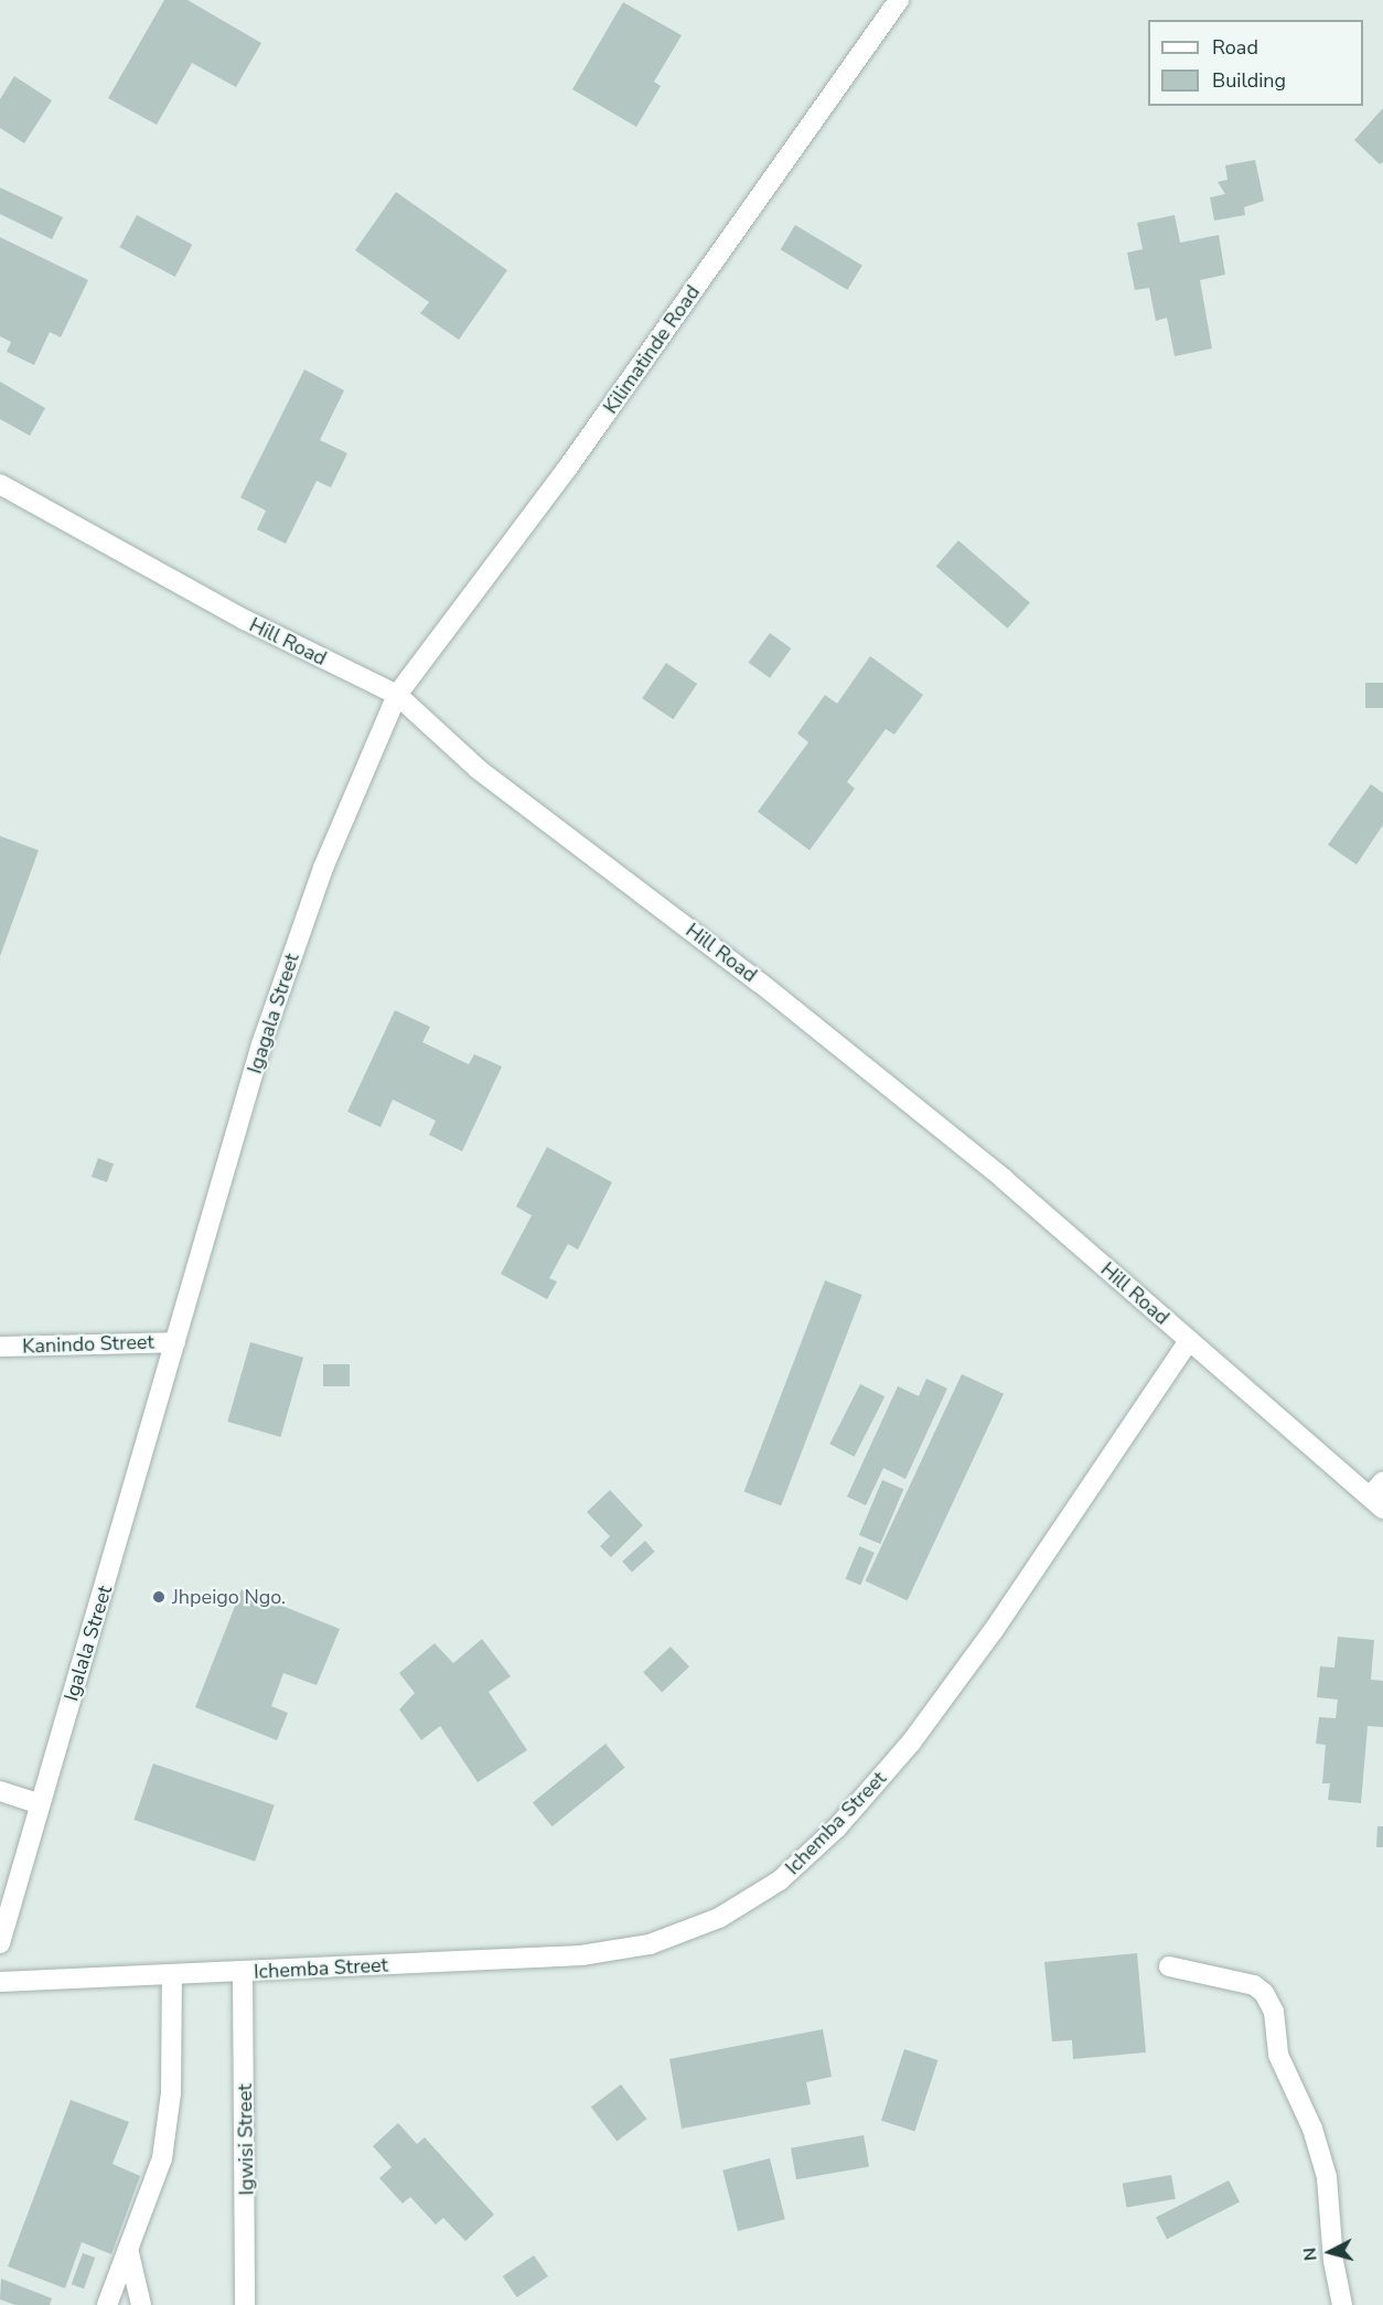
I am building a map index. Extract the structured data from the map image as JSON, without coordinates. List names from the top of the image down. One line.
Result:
{"streets":{"street":["Kilimatinde Road","Hill Road","Igagala Street","Kanindo Street","Igalala Street","Ichemba Street","Igwisi Street"]},"crossings":[["Kilimatinde Road","Hill Road"],["Kilimatinde Road","Igagala Street"],["Hill Road","Igagala Street"],["Hill Road","Ichemba Street"],["Igagala Street","Kanindo Street"],["Igagala Street","Igalala Street"],["Kanindo Street","Igalala Street"],["Ichemba Street","Igwisi Street"]],"places":["Jhpeigo Ngo."],"legend":["Road","Building"],"north":"left"}
